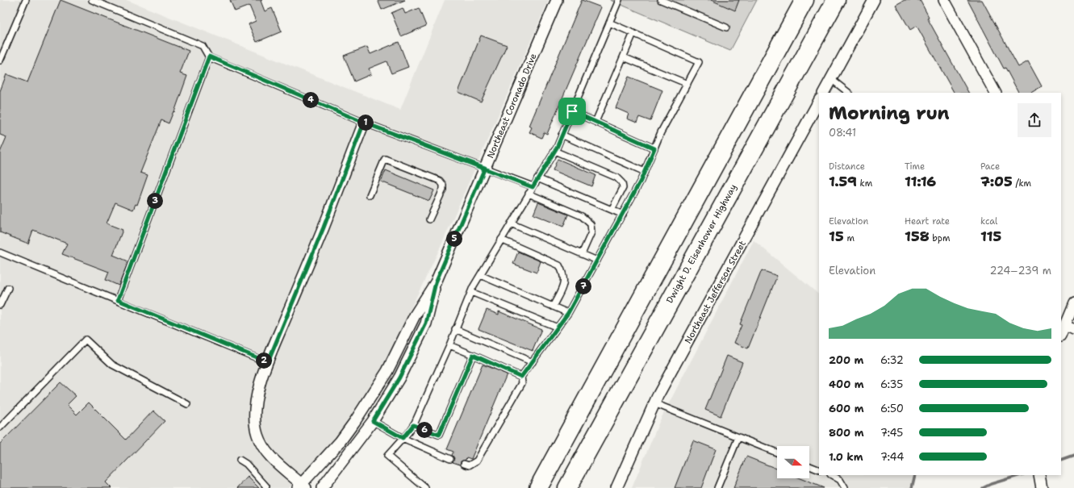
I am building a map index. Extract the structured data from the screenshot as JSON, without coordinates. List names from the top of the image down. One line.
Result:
{"streets":{"highway":["Dwight D. Eisenhower Highway"],"street":["Northeast Coronado Drive","Northeast Jefferson Street"]},"north":"right","page":{"pins":["4","1","3","5","7","2","6"],"heading":["Morning run","08:41"],"stats":[["Distance","1.59 km"],["Time","11:16"],["Pace","7:05 /km"],["Elevation","15 m"],["Heart rate","158 bpm"],["kcal","115"]],"chart":["Elevation","224–239 m"],"list":[{"name":"200 m","note":"6:32"},{"name":"400 m","note":"6:35"},{"name":"600 m","note":"6:50"},{"name":"800 m","note":"7:45"},{"name":"1.0 km","note":"7:44"}]}}
